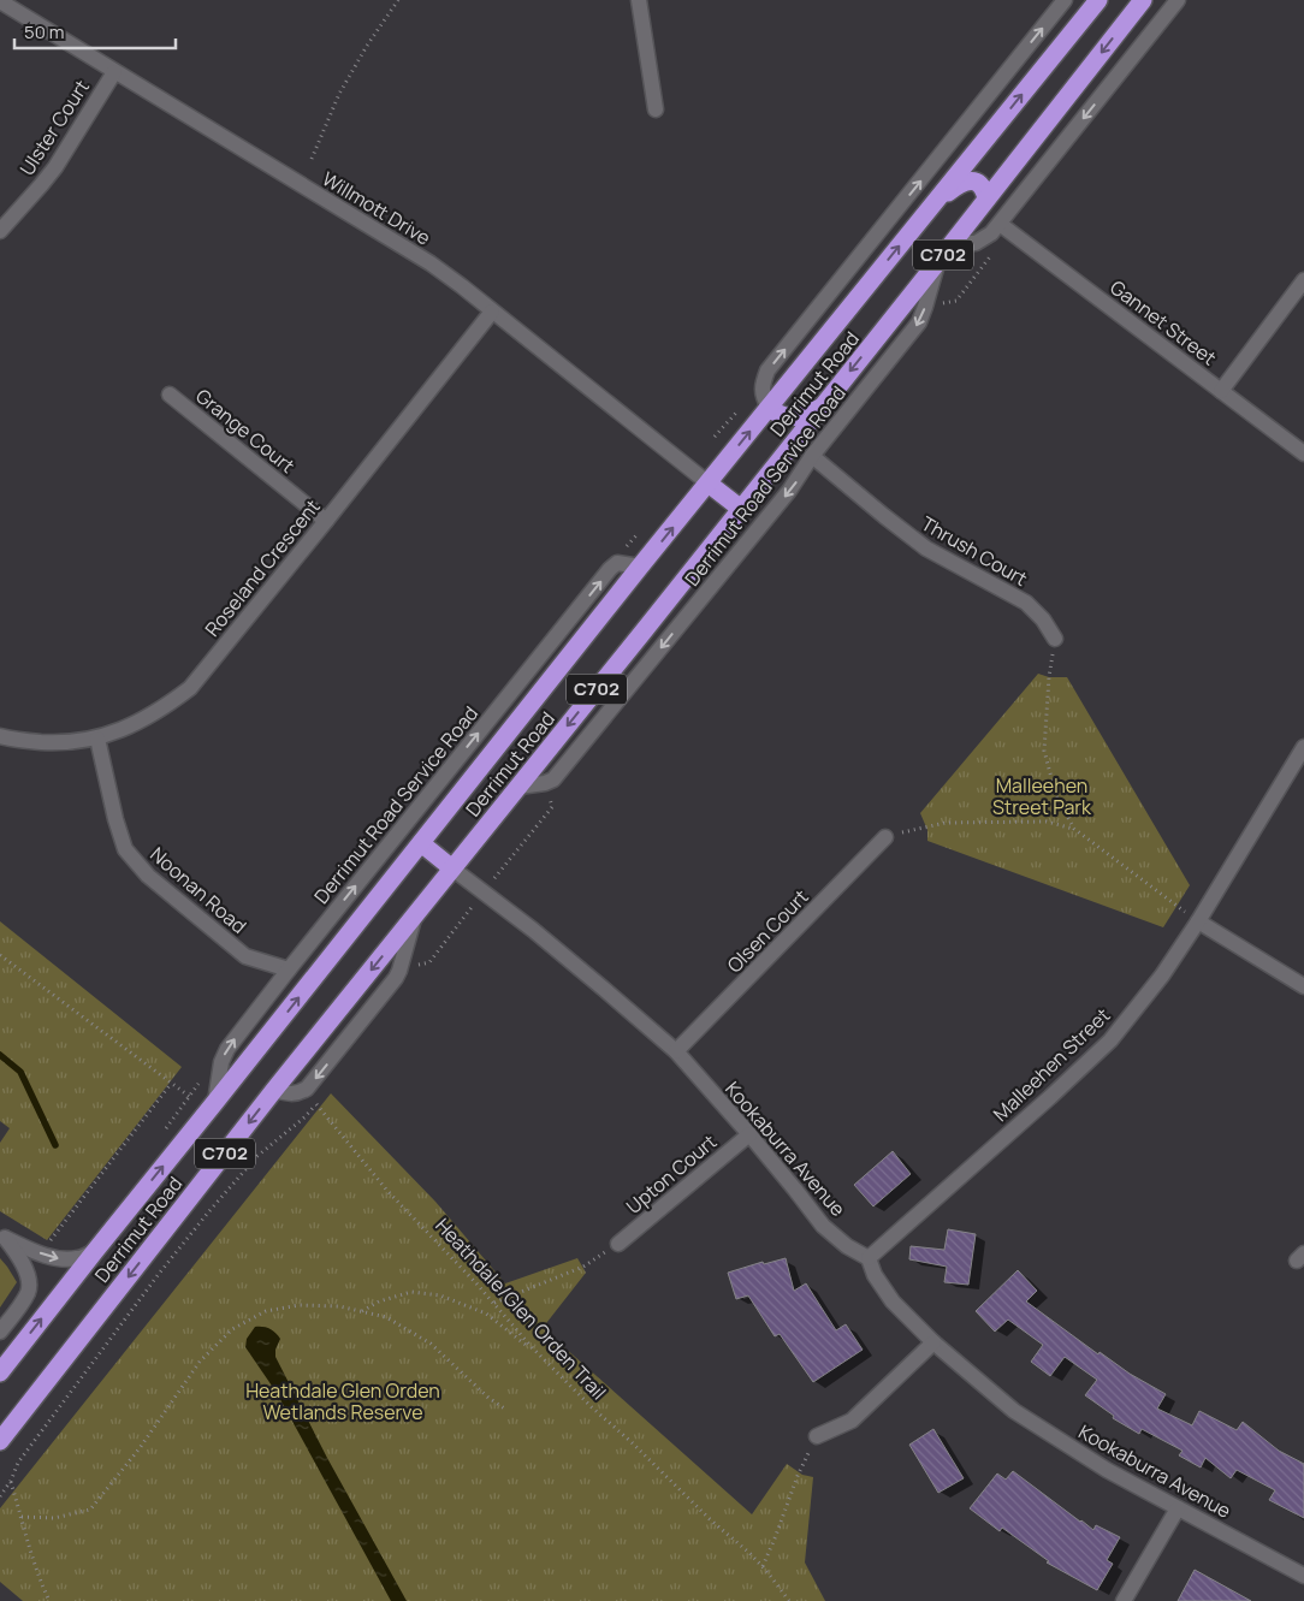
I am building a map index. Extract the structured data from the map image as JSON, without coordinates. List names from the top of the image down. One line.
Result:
{"streets":{"highway":["C702","Derrimut Road"],"street":["Ulster Court","Willmott Drive","Gannet Street","Grange Court","Derrimut Road Service Road","Thrush Court","Roseland Crescent","Noonan Road","Olsen Court","Malleehen Street","Kookaburra Avenue","Upton Court"],"path":["Heathdale/Glen Orden Trail"]},"crossings":[["Ulster Court","Willmott Drive"],["Willmott Drive","Derrimut Road"],["Willmott Drive","Roseland Crescent"],["Derrimut Road","Derrimut Road Service Road"],["Derrimut Road","Kookaburra Avenue"],["Grange Court","Roseland Crescent"],["Derrimut Road Service Road","Thrush Court"],["Derrimut Road Service Road","Noonan Road"],["Roseland Crescent","Noonan Road"],["Olsen Court","Kookaburra Avenue"],["Malleehen Street","Kookaburra Avenue"],["Kookaburra Avenue","Upton Court"]],"parks":["Malleehen Street Park","Heathdale Glen Orden Wetlands Reserve"],"scale_bar":"50 m"}
